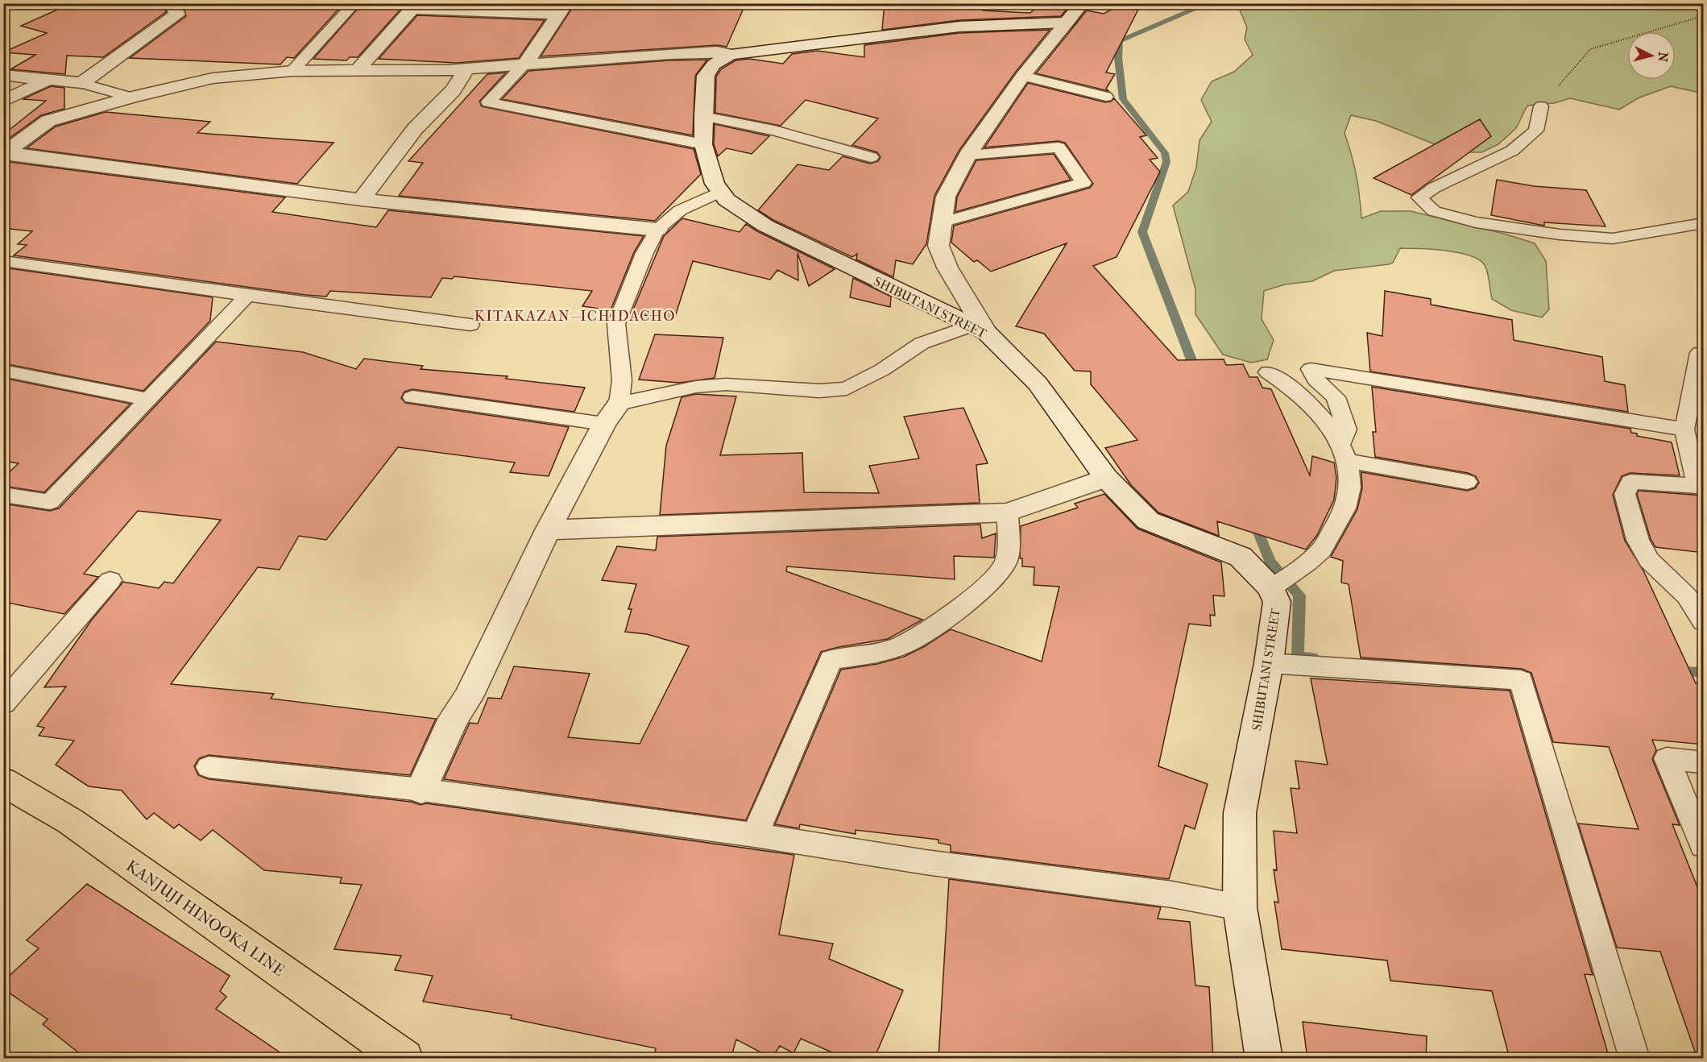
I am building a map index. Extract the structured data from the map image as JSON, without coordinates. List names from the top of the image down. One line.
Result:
{"streets":{"main road":["KANJUJI HINOOKA LINE"],"street":["SHIBUTANI STREET"]},"districts":["KITAKAZAN--ICHIDACHO"],"north":"right"}
